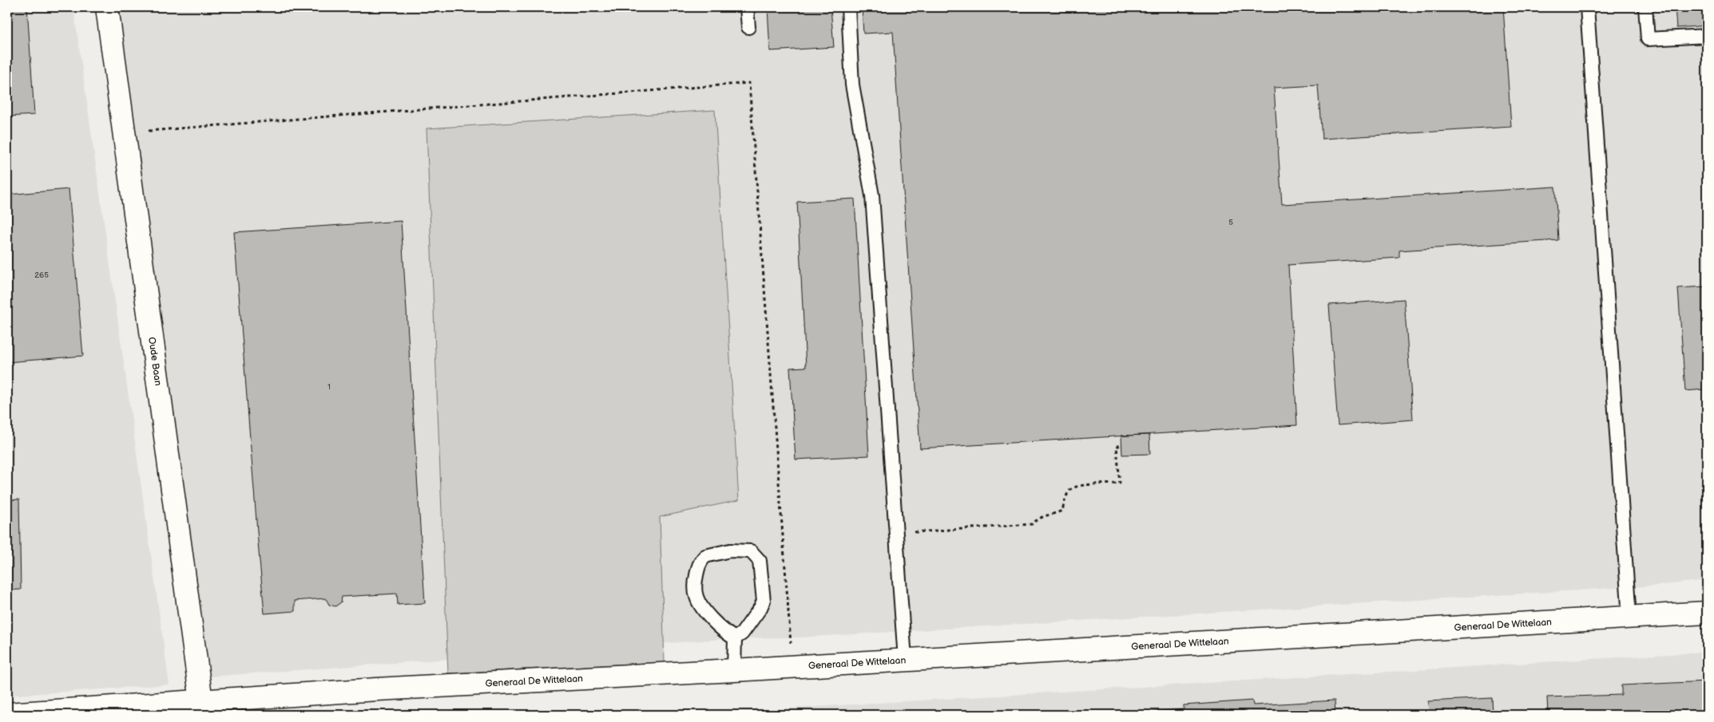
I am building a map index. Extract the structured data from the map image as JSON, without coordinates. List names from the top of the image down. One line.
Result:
{"streets":{"street":["Oude Baan","Generaal De Wittelaan"]},"crossings":[["Oude Baan","Generaal De Wittelaan"]],"house_numbers":["5","265","1"]}
